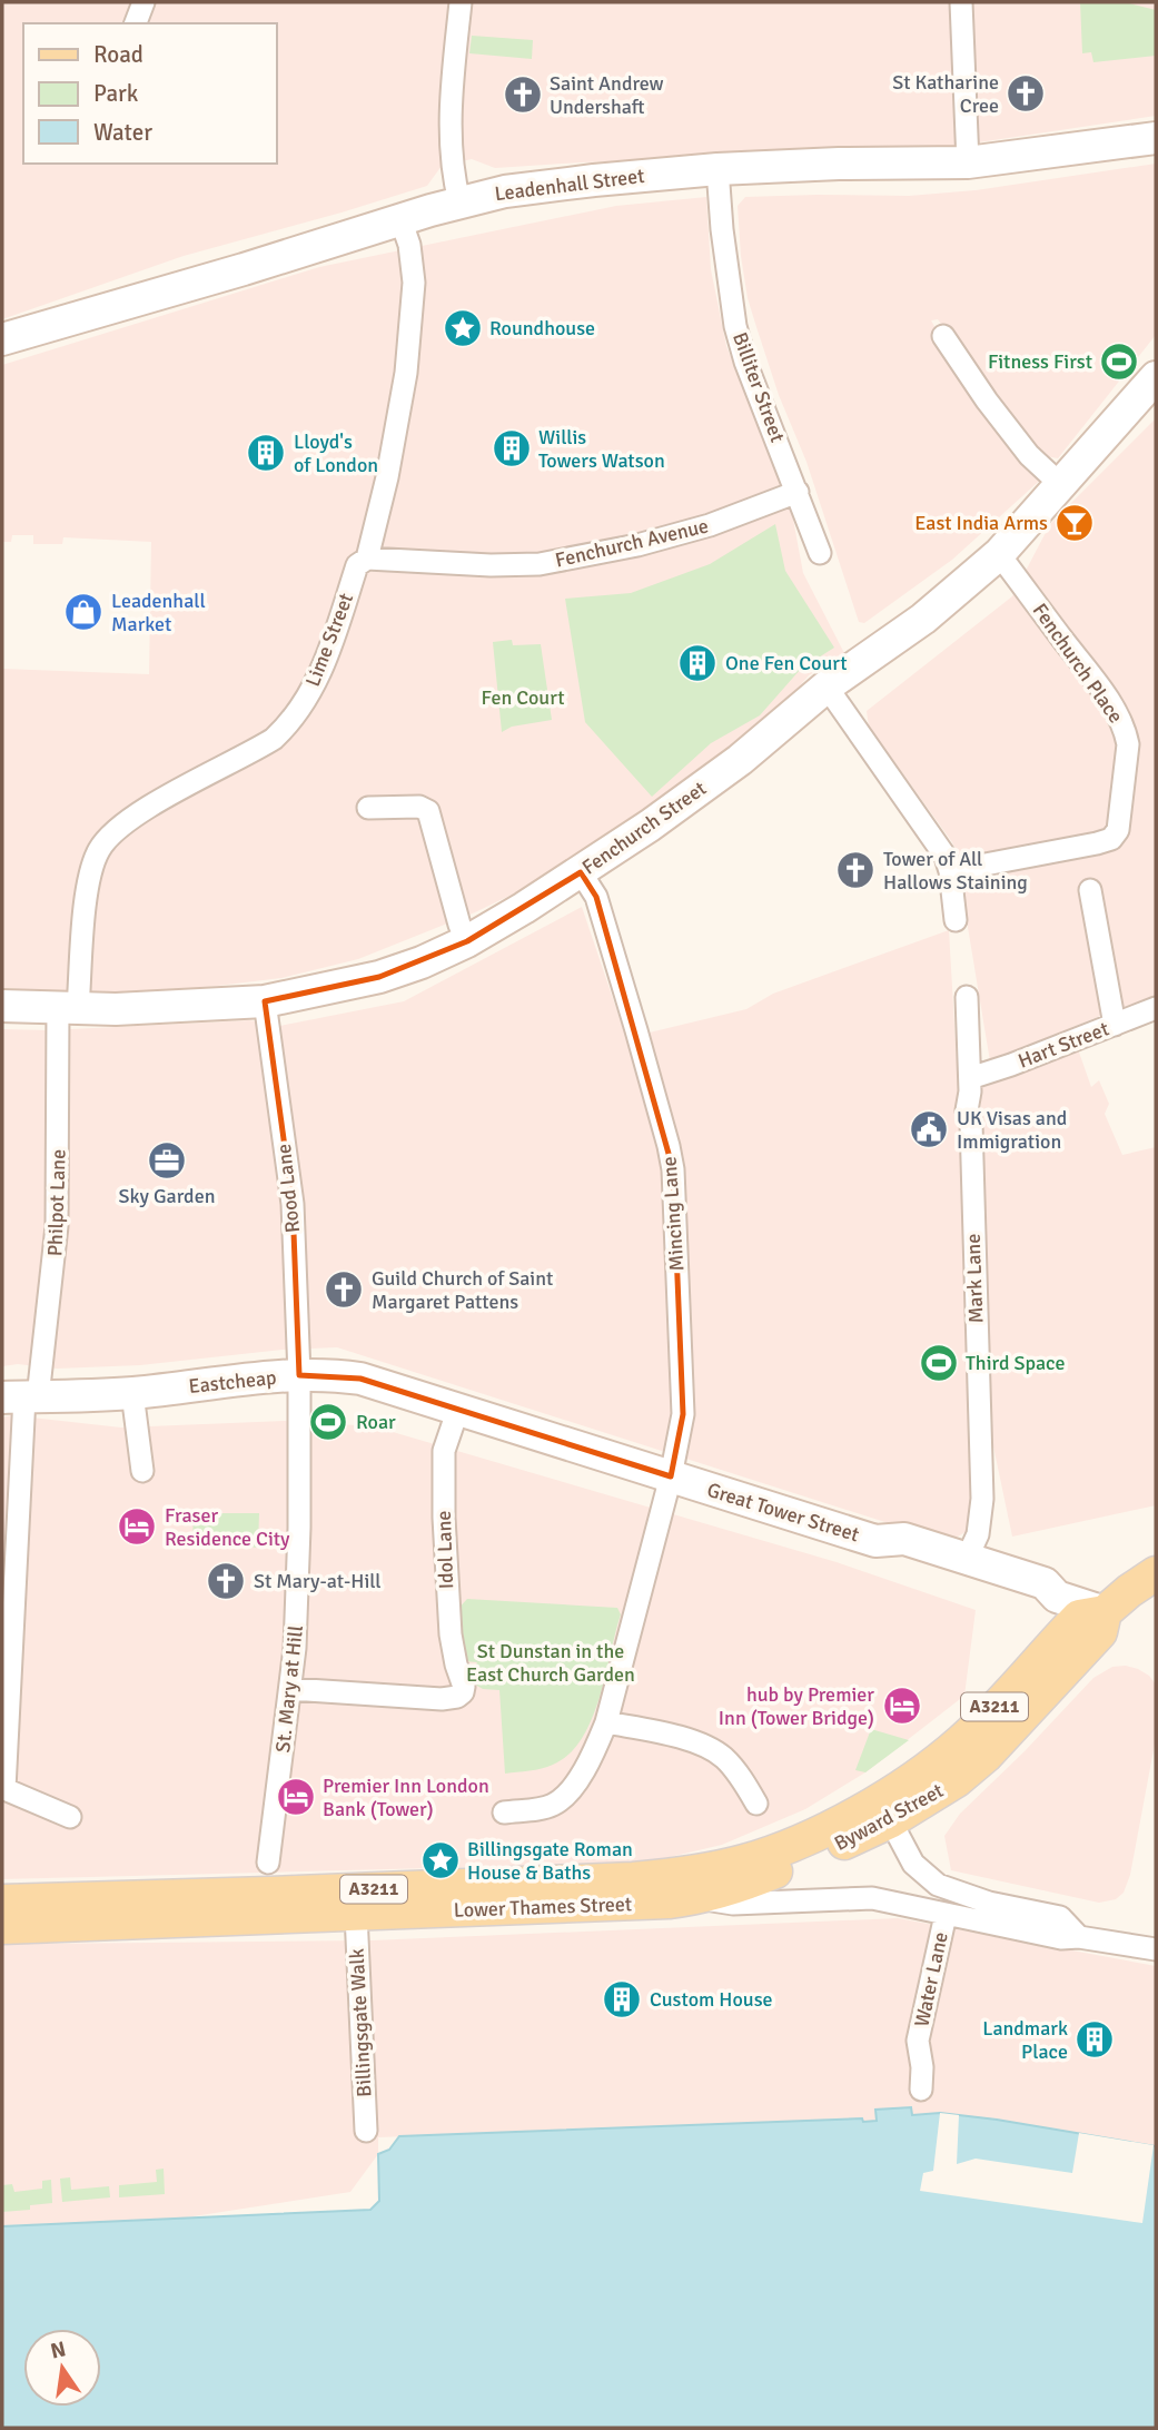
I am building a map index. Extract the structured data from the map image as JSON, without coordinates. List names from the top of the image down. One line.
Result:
{"streets":{"main road":["A3211","Byward Street","Lower Thames Street"],"street":["Leadenhall Street","Billiter Street","Fenchurch Avenue","Lime Street","Fenchurch Place","Fenchurch Street","Hart Street","Rood Lane","Philpot Lane","Mincing Lane","Mark Lane","Eastcheap","Great Tower Street","Idol Lane","St. Mary at Hill","Water Lane","Billingsgate Walk"]},"crossings":[["Leadenhall Street","Billiter Street"],["Leadenhall Street","Lime Street"],["Billiter Street","Fenchurch Avenue"],["Fenchurch Avenue","Lime Street"],["Lime Street","Fenchurch Street"],["Lime Street","Philpot Lane"],["Fenchurch Place","Fenchurch Street"],["Fenchurch Street","Rood Lane"],["Fenchurch Street","Philpot Lane"],["Fenchurch Street","Mincing Lane"],["Hart Street","Mark Lane"],["Rood Lane","Eastcheap"],["Rood Lane","St. Mary at Hill"],["Philpot Lane","Eastcheap"],["Mincing Lane","Great Tower Street"],["Mark Lane","Great Tower Street"],["Eastcheap","Great Tower Street"],["Eastcheap","Idol Lane"],["Eastcheap","St. Mary at Hill"],["Great Tower Street","Idol Lane"],["Great Tower Street","Byward Street"],["Idol Lane","St. Mary at Hill"],["Byward Street","Lower Thames Street"],["Lower Thames Street","Water Lane"],["Lower Thames Street","Billingsgate Walk"]],"parks":["Fen Court","St Dunstan in the East Church Garden"],"places":{"church":["St Katharine Cree","Saint Andrew Undershaft","Tower of All Hallows Staining","Guild Church of Saint Margaret Pattens","St Mary-at-Hill"],"place":["Roundhouse","Billingsgate Roman House & Baths"],"sports":["Fitness First","Third Space","Roar"],"building":["Willis Towers Watson","Lloyd's of London","One Fen Court","Custom House","Landmark Place"],"bar":["East India Arms"],"shop":["Leadenhall Market"],"public building":["UK Visas and Immigration"],"office":["Sky Garden"],"hotel":["Fraser Residence City","hub by Premier Inn (Tower Bridge)","Premier Inn London Bank (Tower)"]},"legend":["Road","Park","Water"],"north":"top"}
